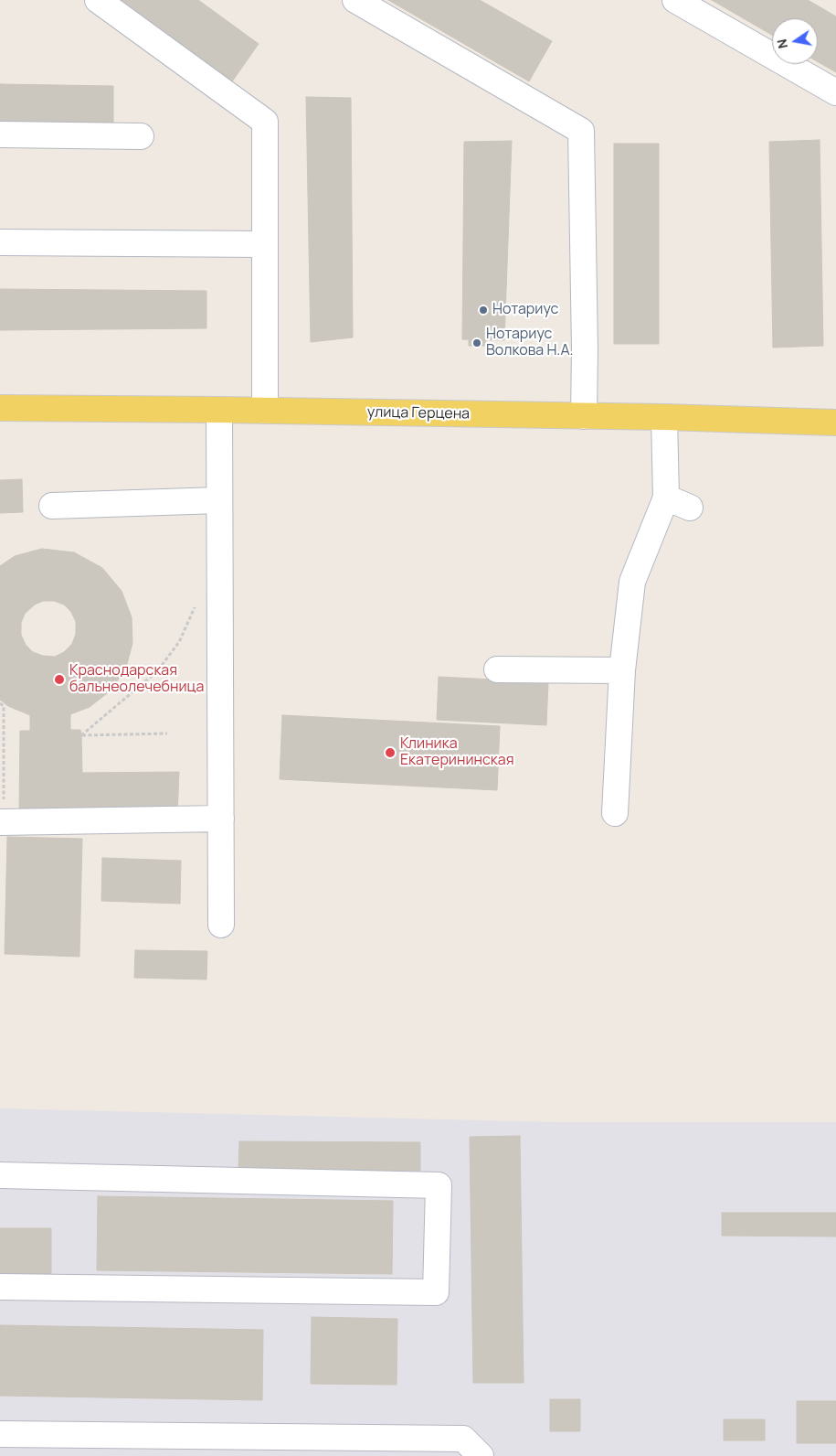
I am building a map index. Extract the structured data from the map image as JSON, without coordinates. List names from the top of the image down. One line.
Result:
{"streets":{"main road":["улица Герцена"]},"places":["Нотариус","Нотариус Волкова Н.А.","Краснодарская бальнеолечебница","Клиника Екатерининская"],"north":"left"}
